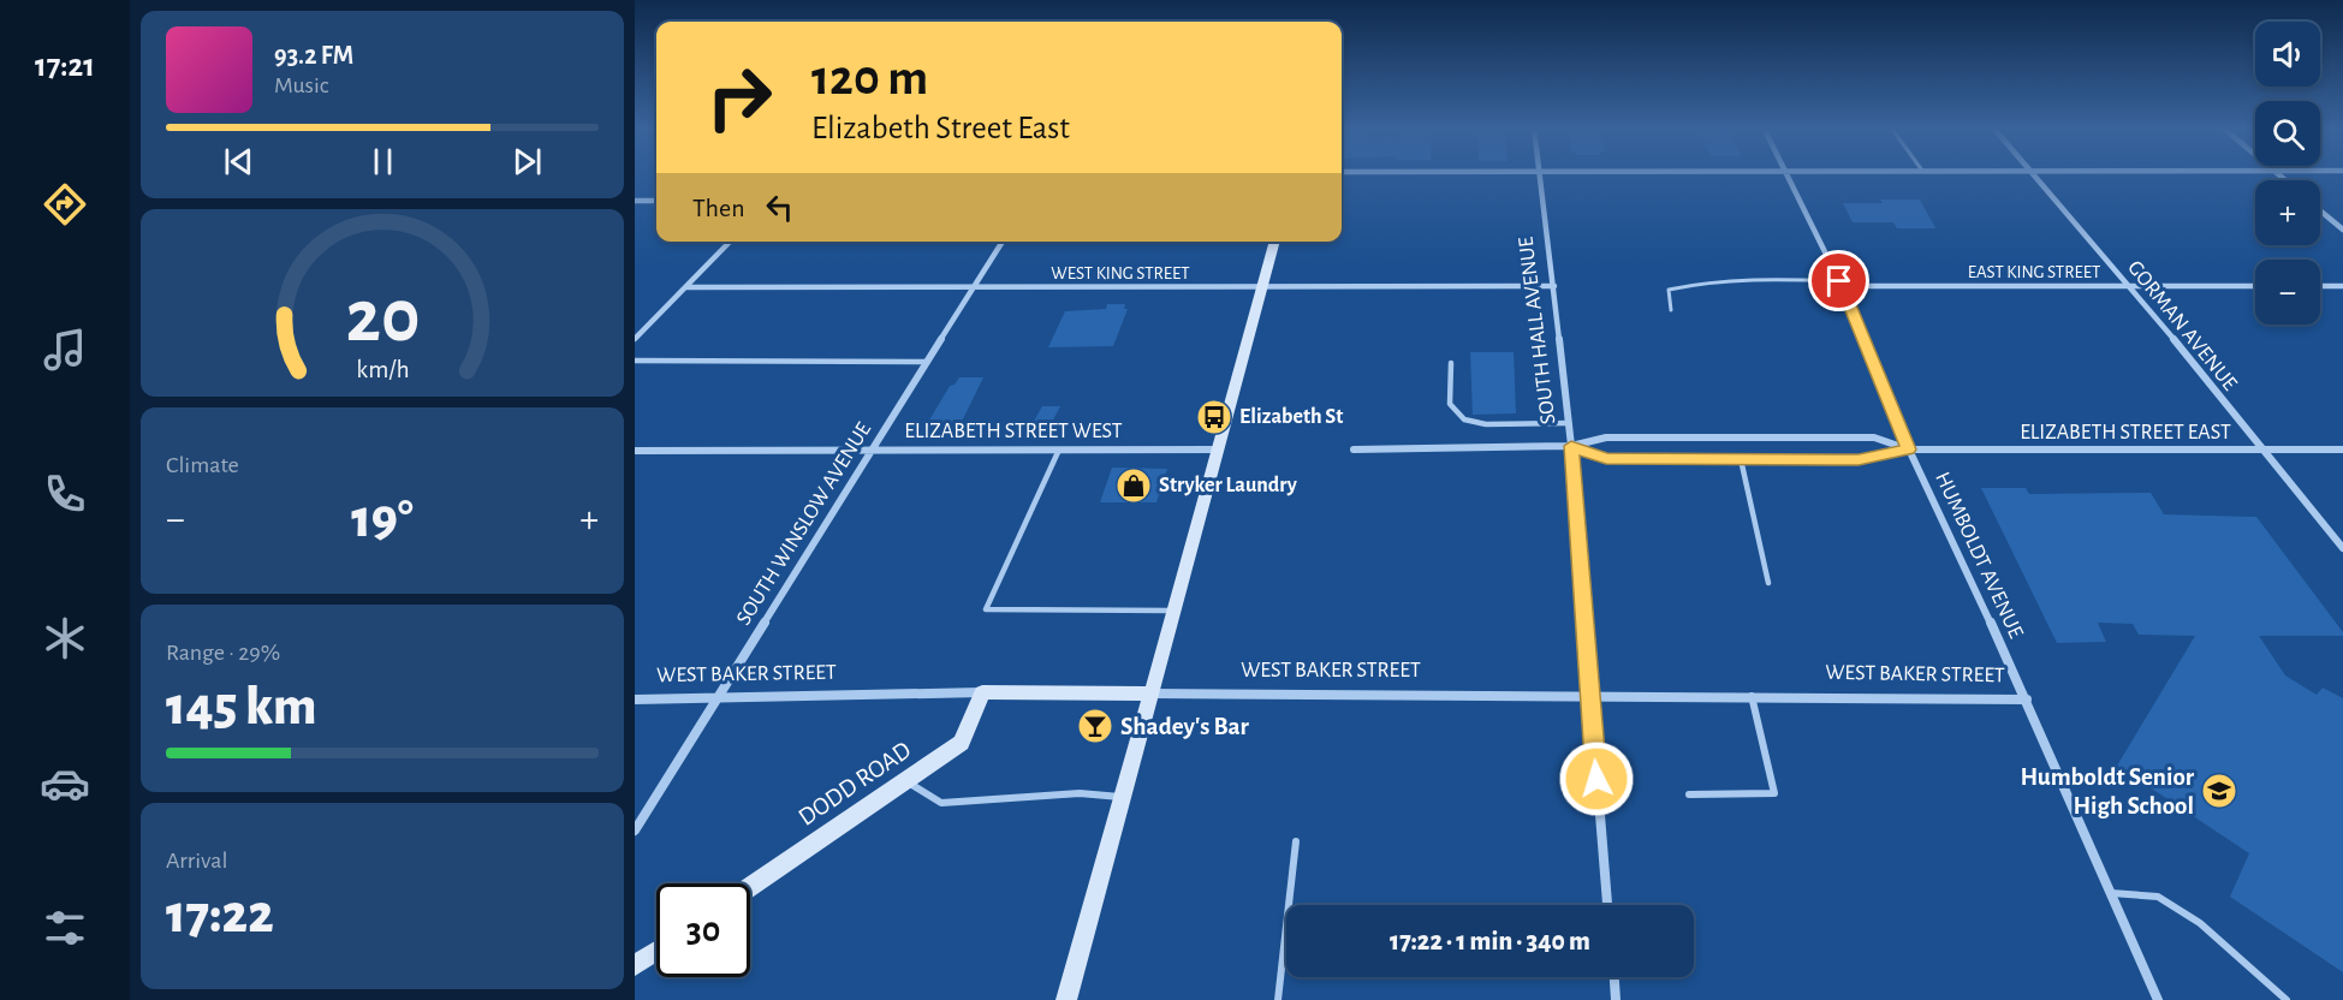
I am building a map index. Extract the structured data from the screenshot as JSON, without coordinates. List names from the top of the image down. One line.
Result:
{"streets":{"street":["EAST KING STREET","WEST KING STREET","GORMAN AVENUE","SOUTH HALL AVENUE","ELIZABETH STREET WEST","ELIZABETH STREET EAST","SOUTH WINSLOW AVENUE","HUMBOLDT AVENUE","WEST BAKER STREET","DODD ROAD"]},"crossings":[["EAST KING STREET","GORMAN AVENUE"],["EAST KING STREET","HUMBOLDT AVENUE"],["WEST KING STREET","SOUTH HALL AVENUE"],["WEST KING STREET","SOUTH WINSLOW AVENUE"],["GORMAN AVENUE","ELIZABETH STREET EAST"],["SOUTH HALL AVENUE","ELIZABETH STREET EAST"],["SOUTH HALL AVENUE","WEST BAKER STREET"],["ELIZABETH STREET WEST","SOUTH WINSLOW AVENUE"],["ELIZABETH STREET EAST","HUMBOLDT AVENUE"],["SOUTH WINSLOW AVENUE","WEST BAKER STREET"],["HUMBOLDT AVENUE","WEST BAKER STREET"],["WEST BAKER STREET","DODD ROAD"]],"places":{"bus stop":["Elizabeth St"],"shop":["Stryker Laundry"],"bar":["Shadey's Bar"],"school or university":["Humboldt Senior High School"]},"page":{"tabs":"17:21","map_buttons":["+","−"],"turn":["120 m","Elizabeth Street East"],"song":["93.2 FM","Music"],"then":"Then","tile":["Climate",["Range · 29%","145 km"],["Arrival","17:22"]],"heat":["−","19°","+"],"limit":"30","trip":"17:22 · 1 min · 340 m","gauge":["20","km/h"]}}
